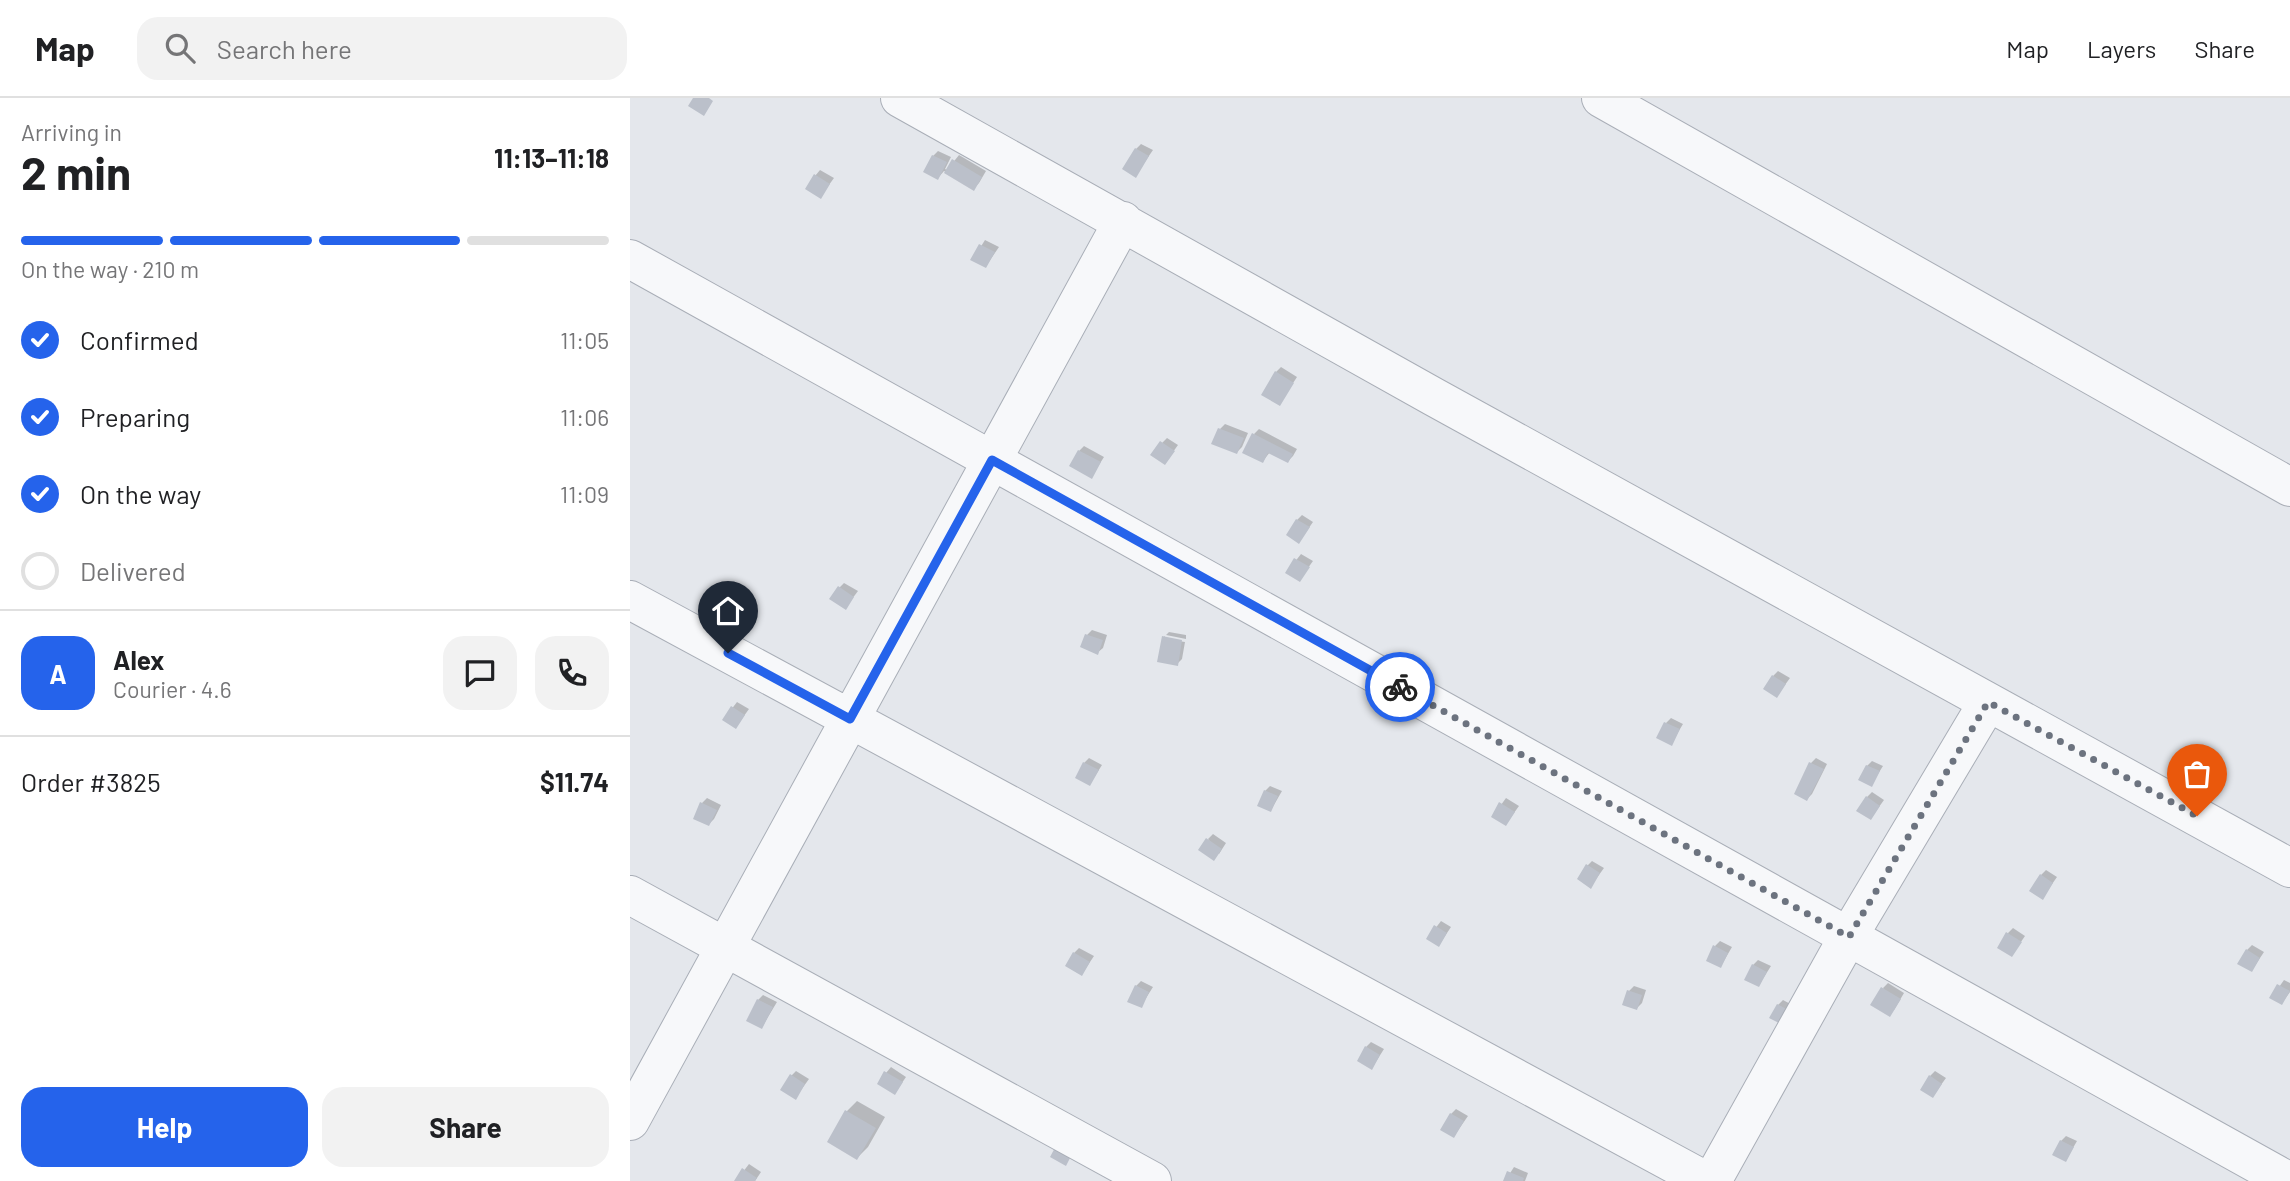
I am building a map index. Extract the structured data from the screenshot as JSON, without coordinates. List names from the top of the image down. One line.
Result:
{"page":{"header":"Map","search":"Search here","nav":["Map","Layers","Share"],"heading":["2 min","Arriving in","11:13–11:18"],"panel":["Alex","Courier · 4.6","Order #3825","$11.74"],"bar":"On the way · 210 m","list":[["Confirmed","11:05"],["Preparing","11:06"],["On the way","11:09"],"Delivered"],"round":"A","buttons":["Help","Share"]}}
